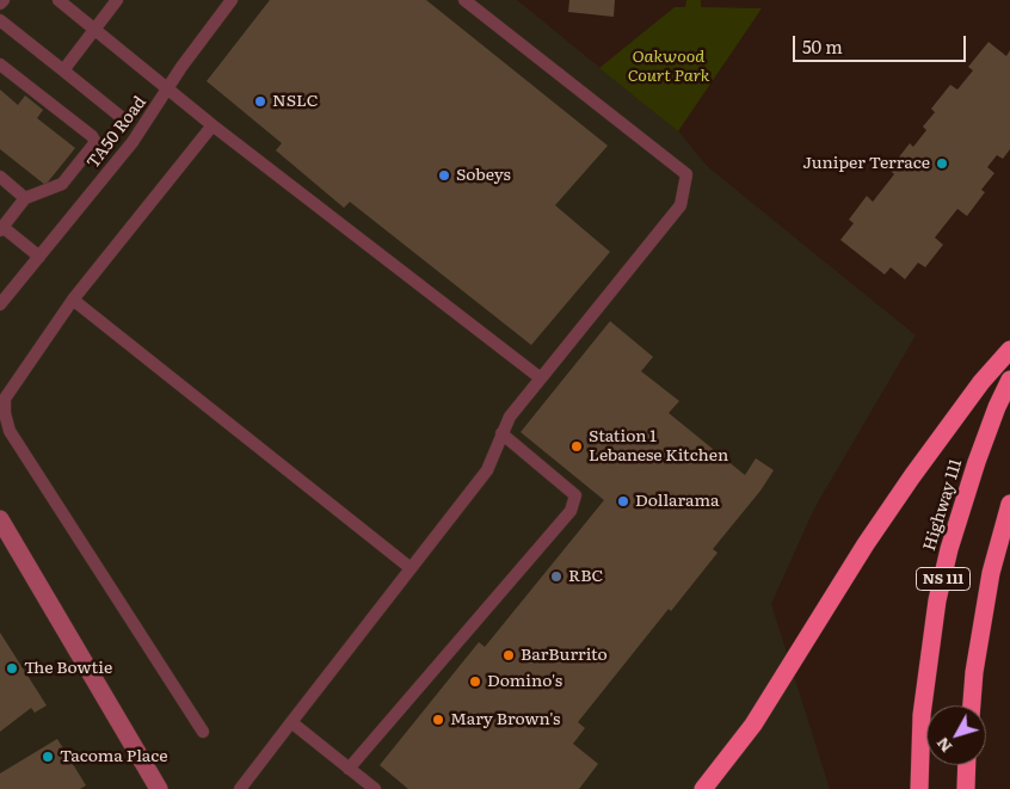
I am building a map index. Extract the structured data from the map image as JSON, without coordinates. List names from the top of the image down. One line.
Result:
{"streets":{"highway":["Highway 111","NS 111"],"lane":["TA50 Road"]},"parks":["Oakwood Court Park"],"places":["NSLC","Juniper Terrace","Sobeys","Station 1 Lebanese Kitchen","Dollarama","RBC","BarBurrito","The Bowtie","Domino's","Mary Brown's","Tacoma Place"],"scale_bar":"50 m","north":"bottom left"}
